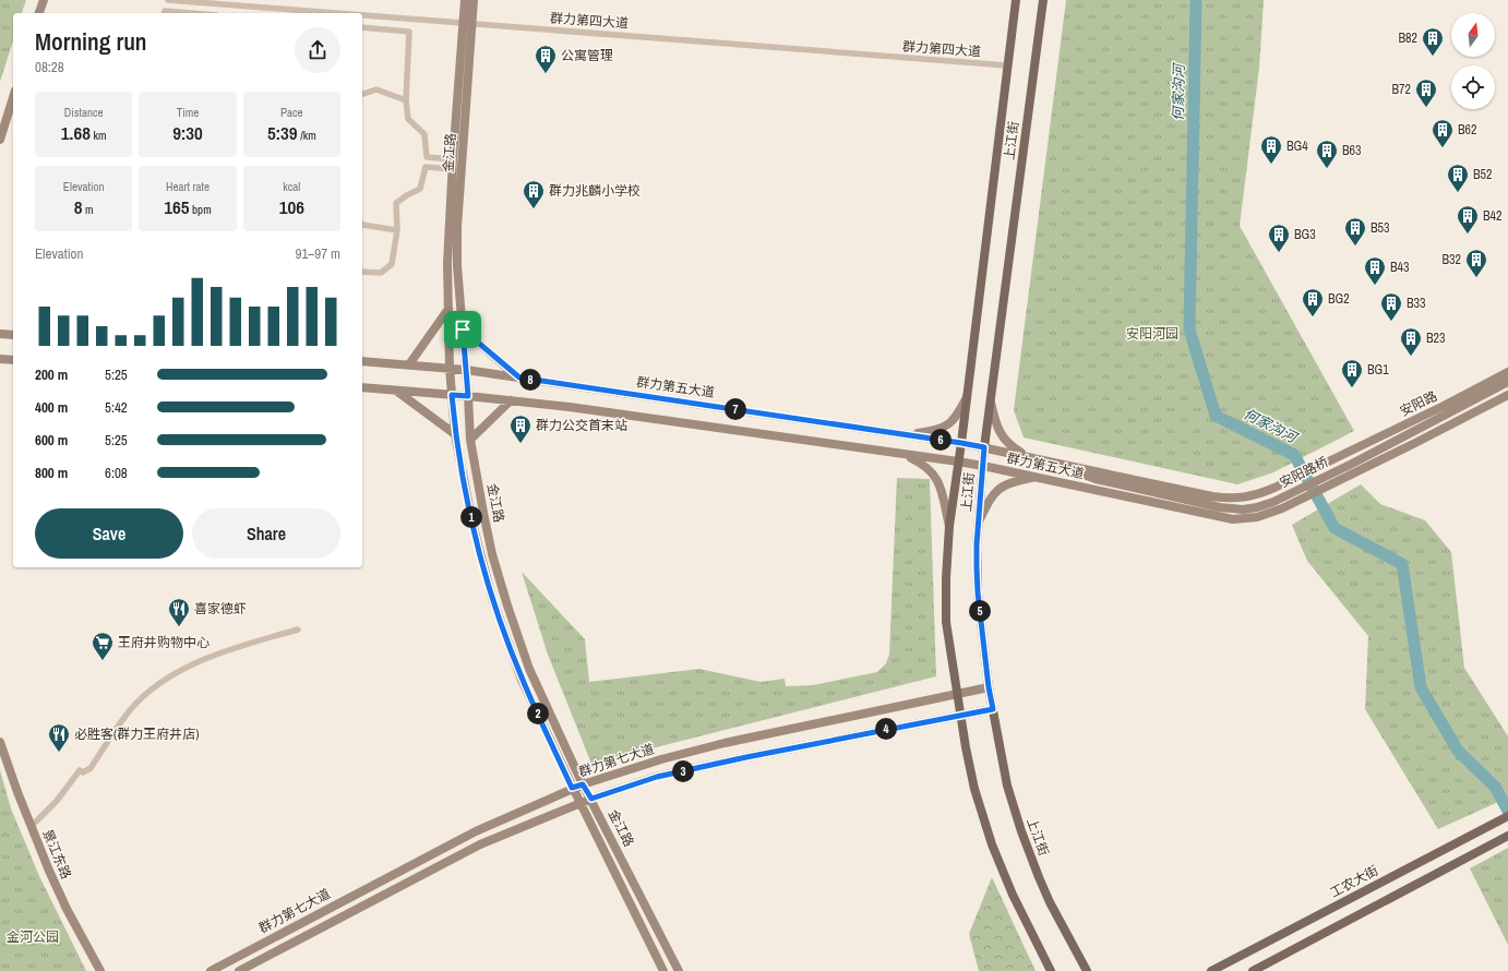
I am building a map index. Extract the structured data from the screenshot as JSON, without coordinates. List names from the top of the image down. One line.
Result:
{"streets":{"main road":["上江街","金江路","群力第五大道","安阳路","安阳路桥","群力第七大道","景江东路","工农大街"],"street":["群力第四大道"]},"crossings":[["群力第四大道","上江街"],["群力第四大道","金江路"],["上江街","群力第五大道"],["上江街","群力第七大道"],["金江路","群力第五大道"],["金江路","群力第七大道"],["群力第五大道","安阳路"],["群力第五大道","安阳路桥"]],"water":["何家沟河"],"parks":["安阳河园","金河公园"],"places":{"building":["B82","公寓管理","B72","B62","BG4","B63","B52","群力兆麟小学校","B42","B53","BG3","B32","B43","BG2","B33","B23","BG1","群力公交首末站"],"restaurant":["喜家德虾","必胜客(群力王府井店)"],"supermarket":["王府井购物中心"]},"north":"top","page":{"heading":["Morning run","08:28"],"stats":[["Distance","1.68 km"],["Time","9:30"],["Pace","5:39 /km"],["Elevation","8 m"],["Heart rate","165 bpm"],["kcal","106"]],"chart":["Elevation","91–97 m"],"list":[{"name":"200 m","note":"5:25"},{"name":"400 m","note":"5:42"},{"name":"600 m","note":"5:25"},{"name":"800 m","note":"6:08"}],"pins":["8","7","6","1","5","2","4","3"],"buttons":["Save","Share"]}}
